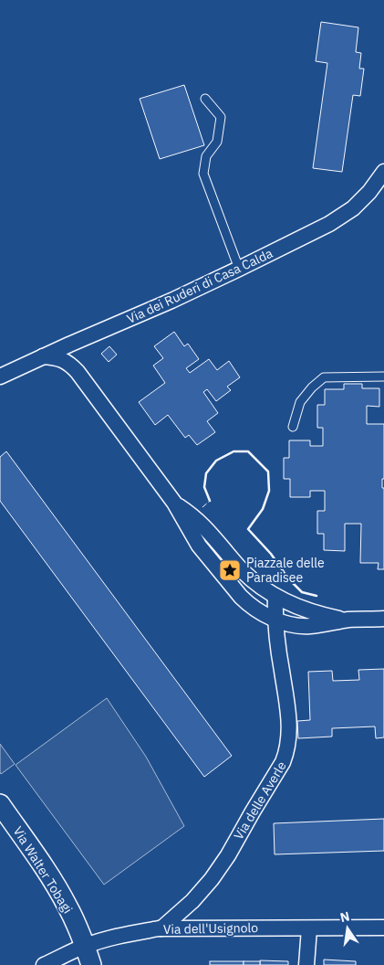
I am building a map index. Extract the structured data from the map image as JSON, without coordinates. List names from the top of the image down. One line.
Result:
{"streets":{"street":["Via dei Ruderi di Casa Calda","Via delle Averle","Via Walter Tobagi","Via dell'Usignolo"]},"crossings":[["Via delle Averle","Via dell'Usignolo"],["Via Walter Tobagi","Via dell'Usignolo"]],"places":{"place":["Piazzale delle Paradisee"]},"north":"top"}
